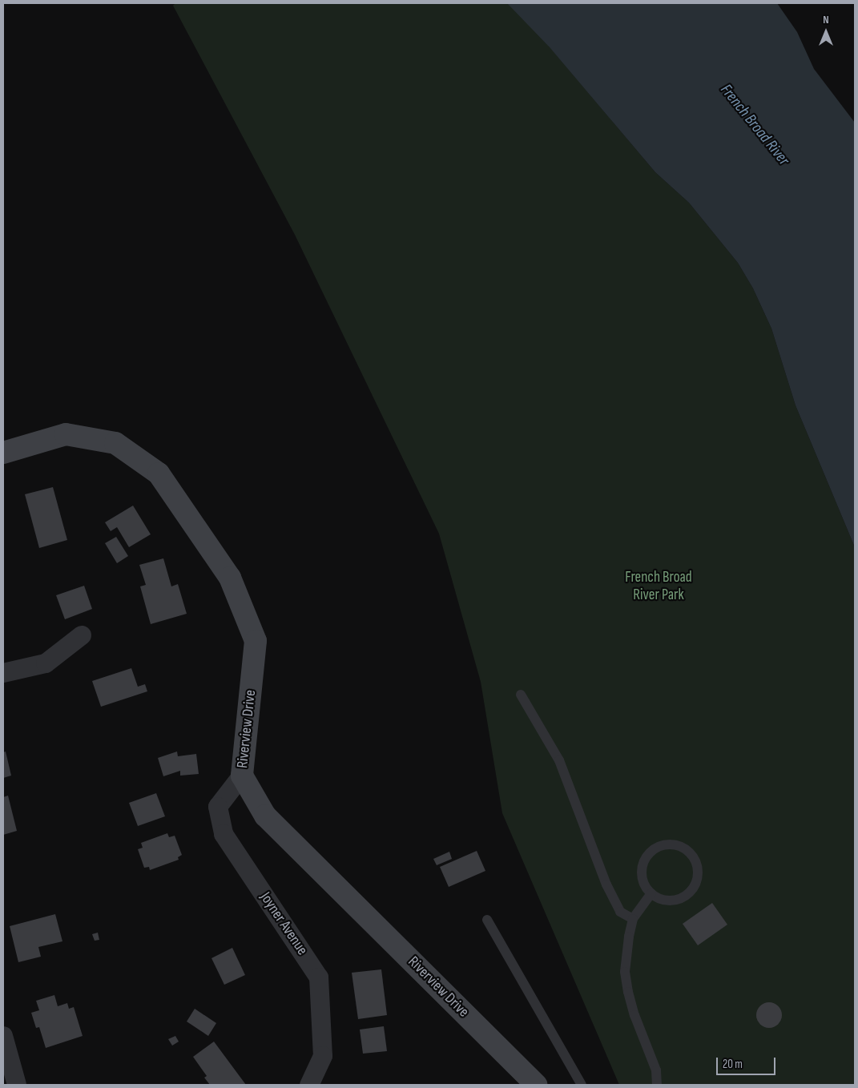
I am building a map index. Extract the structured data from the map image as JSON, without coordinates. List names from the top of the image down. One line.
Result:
{"streets":{"street":["Riverview Drive","Joyner Avenue"]},"crossings":[["Riverview Drive","Joyner Avenue"]],"water":["French Broad River"],"parks":["French Broad River Park"],"scale_bar":"20 m","north":"top"}
